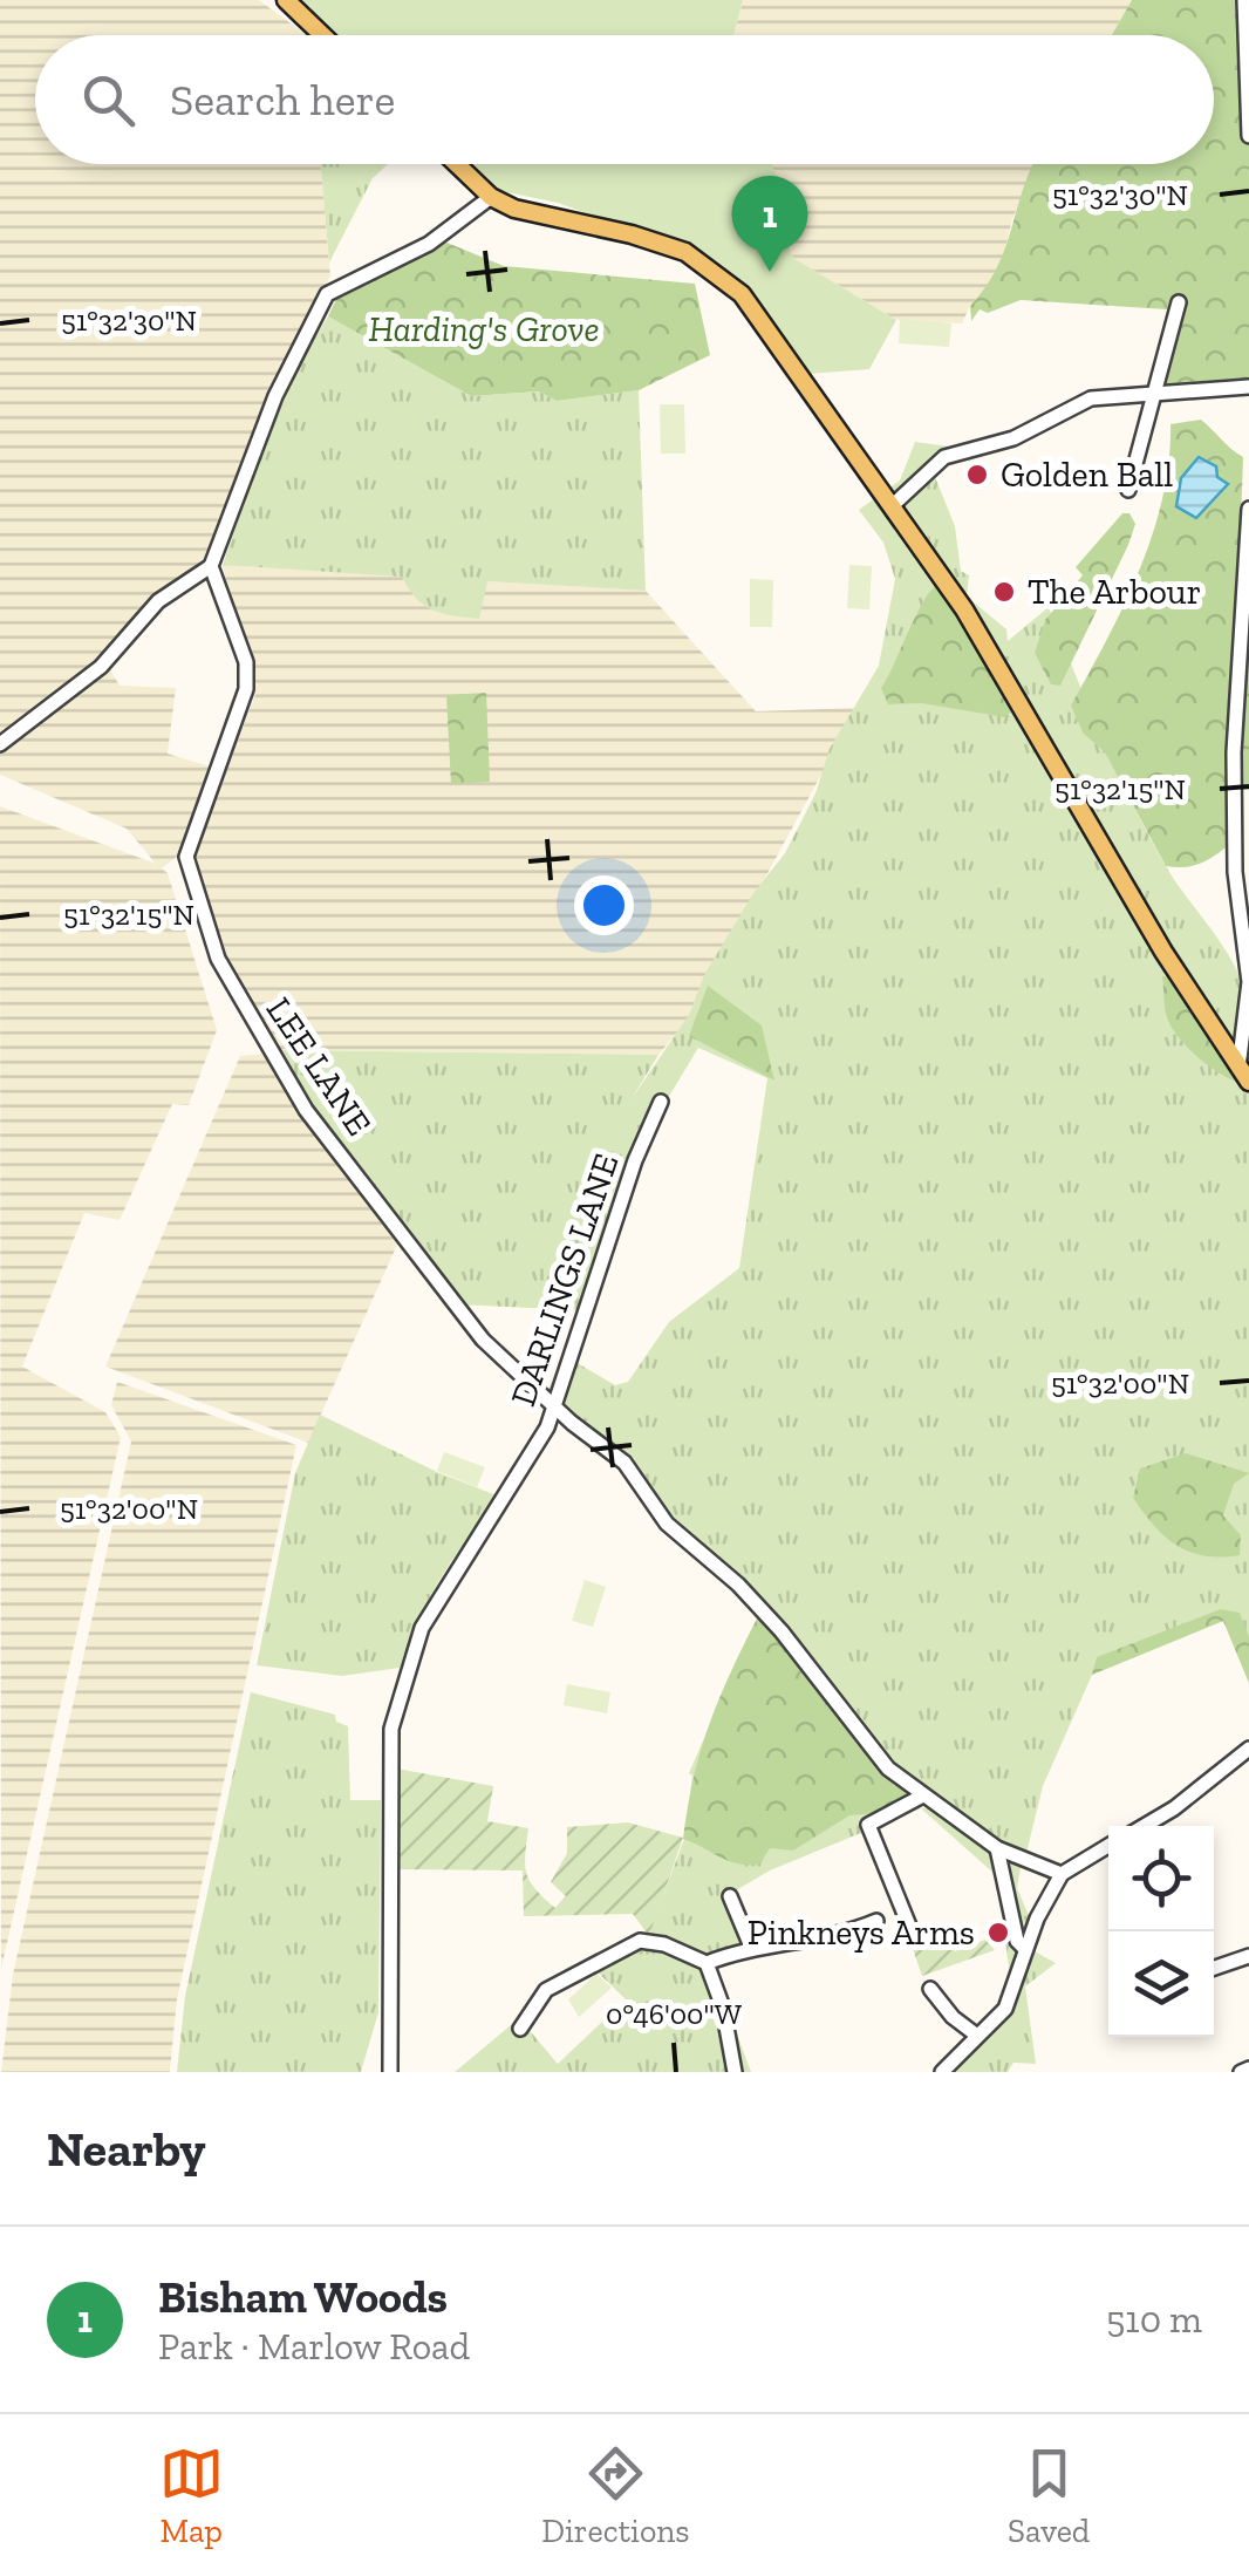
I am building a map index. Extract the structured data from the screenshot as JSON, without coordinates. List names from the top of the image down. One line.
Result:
{"streets":{"street":["LEE LANE","DARLINGS LANE"]},"crossings":[["LEE LANE","DARLINGS LANE"]],"parks":["Harding's Grove"],"places":["Golden Ball","The Arbour","Pinkneys Arms"],"page":{"search":"Search here","pins":"1","heading":"Nearby","list":[{"mark":"1","name":"Bisham Woods","note":"Park · Marlow Road","value":"510 m"}],"nav":["Map","Directions","Saved"]},"coordinates":["51°32'30\"N","51°32'15\"N","51°32'00\"N","0°46'00\"W"]}
